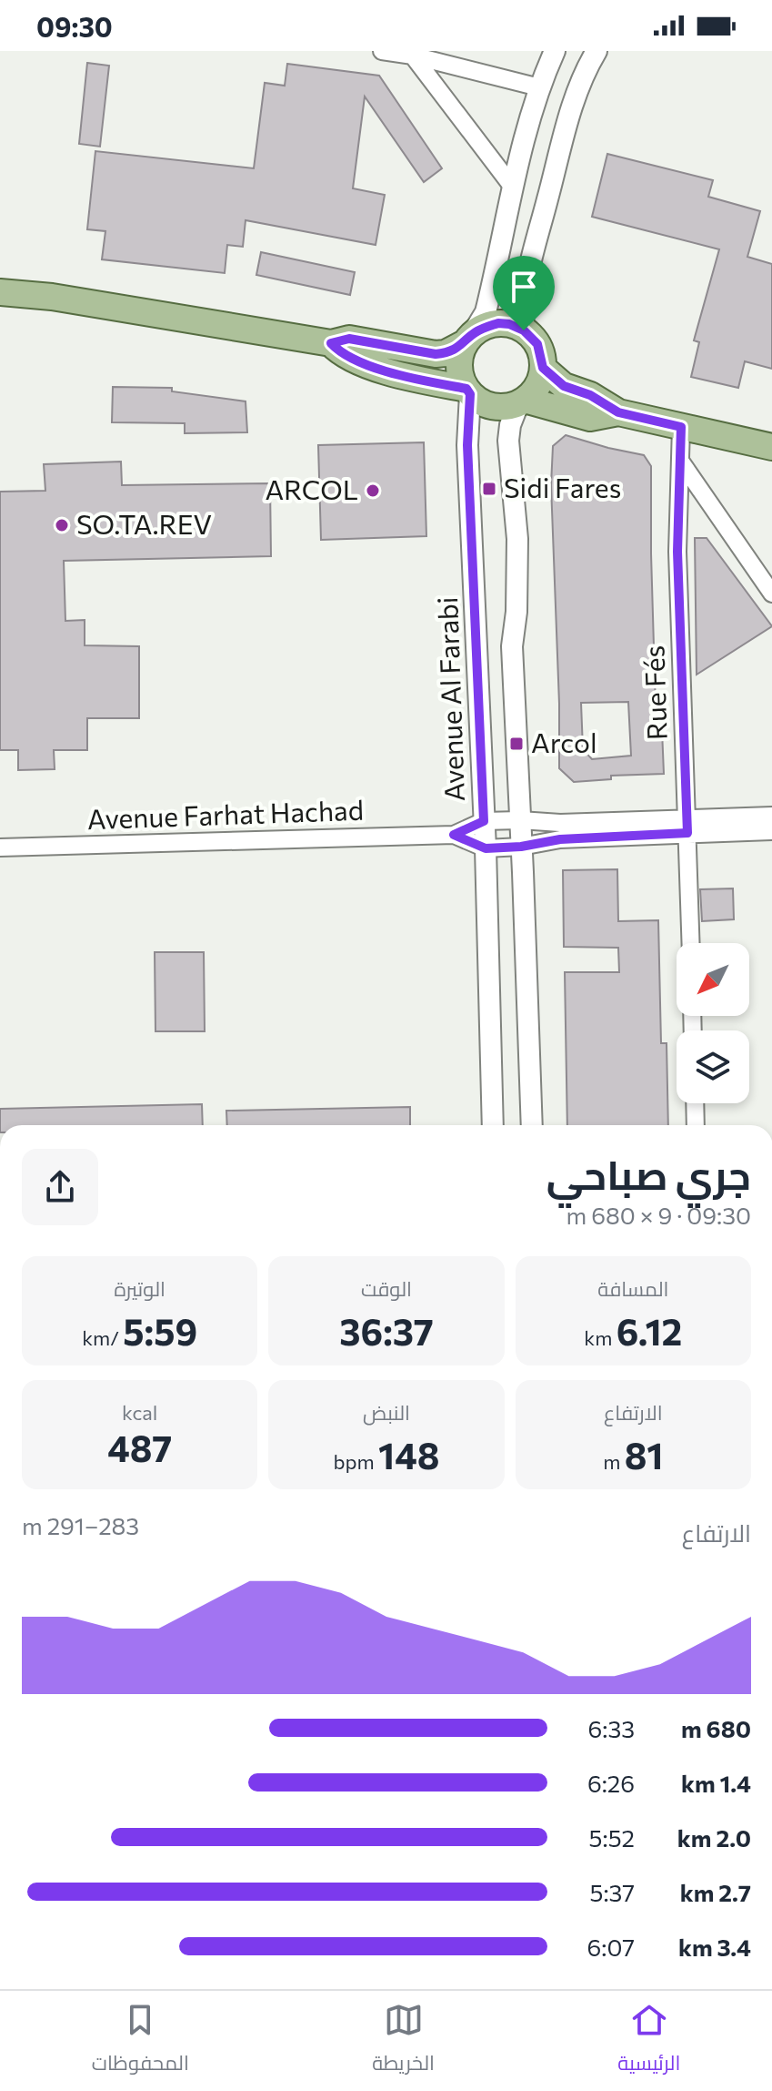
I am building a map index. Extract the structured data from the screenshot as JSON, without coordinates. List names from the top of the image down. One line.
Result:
{"streets":{"street":["Rue Fés","Avenue Al Farabi","Avenue Farhat Hachad"]},"crossings":[["Rue Fés","Avenue Farhat Hachad"],["Avenue Al Farabi","Avenue Farhat Hachad"]],"places":{"transit":["Sidi Fares","Arcol"],"other":["ARCOL","SO.TA.REV"]},"north":"bottom left","page":{"status":"09:30","heading":["جري صباحي","09:30 · 9 × 680 m"],"stats":[["المسافة","6.12 km"],["الوقت","36:37"],["الوتيرة","5:59 /km"],["الارتفاع","81 m"],["النبض","148 bpm"],["kcal","487"]],"chart":["الارتفاع","283–291 m"],"list":[{"name":"680 m","note":"6:33"},{"name":"1.4 km","note":"6:26"},{"name":"2.0 km","note":"5:52"},{"name":"2.7 km","note":"5:37"},{"name":"3.4 km","note":"6:07"}],"tabs":["الرئيسية","الخريطة","المحفوظات"]}}
